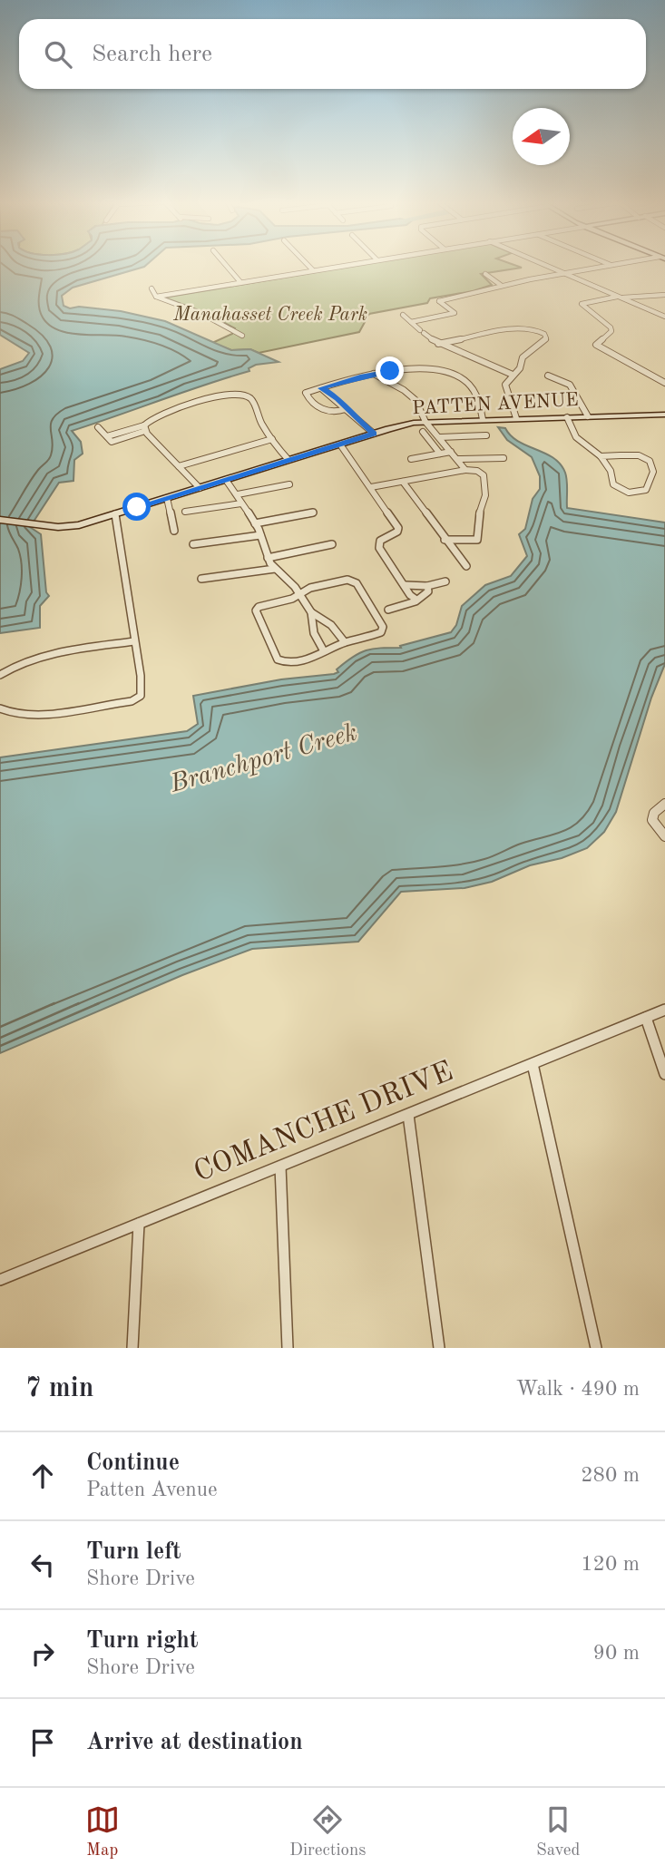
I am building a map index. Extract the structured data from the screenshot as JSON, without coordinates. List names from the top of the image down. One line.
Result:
{"streets":{"street":["PATTEN AVENUE","COMANCHE DRIVE"]},"water":["Branchport Creek"],"parks":["Manahasset Creek Park"],"north":"left","page":{"search":"Search here","heading":["7 min","Walk · 490 m"],"list":[["Continue","Patten Avenue","280 m"],["Turn left","Shore Drive","120 m"],["Turn right","Shore Drive","90 m"],"Arrive at destination"],"nav":["Map","Directions","Saved"]}}
